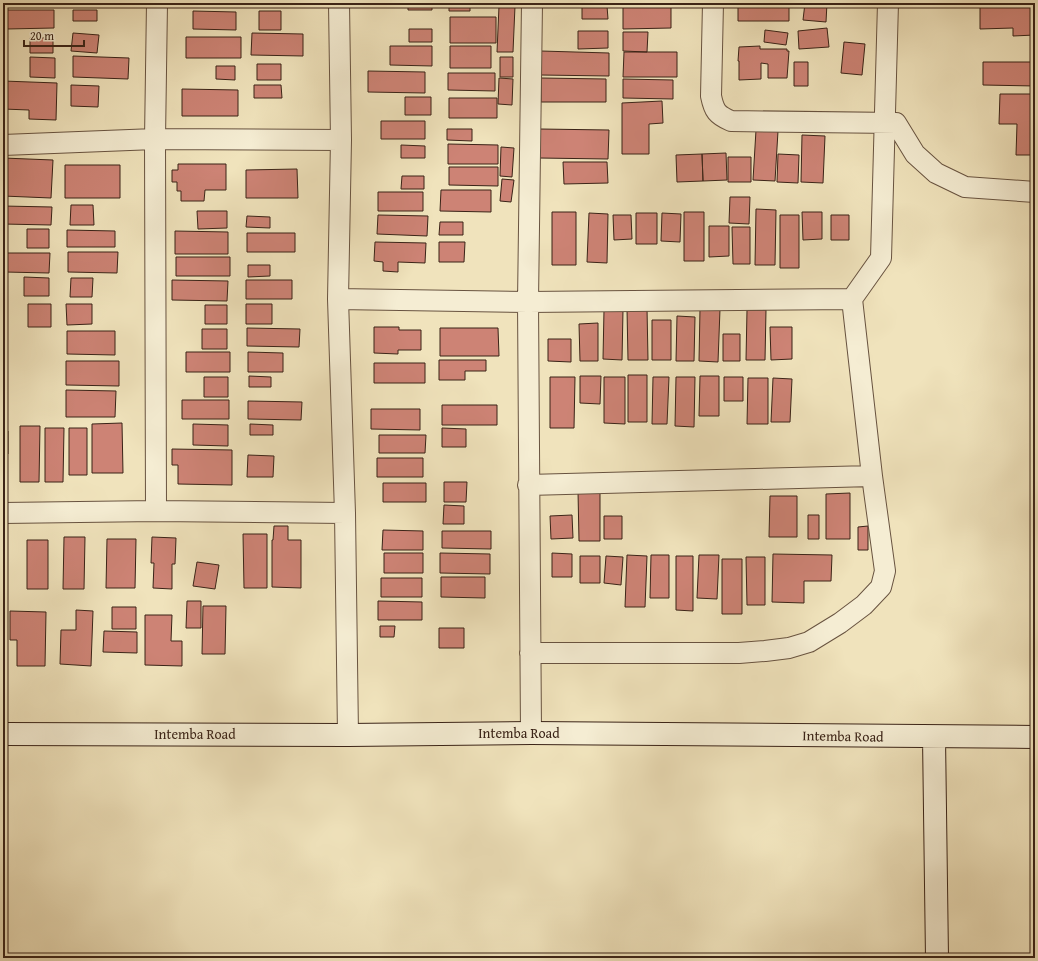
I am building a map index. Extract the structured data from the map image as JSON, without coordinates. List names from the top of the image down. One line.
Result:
{"streets":{"street":["Intemba Road"]},"scale_bar":"20 m"}
